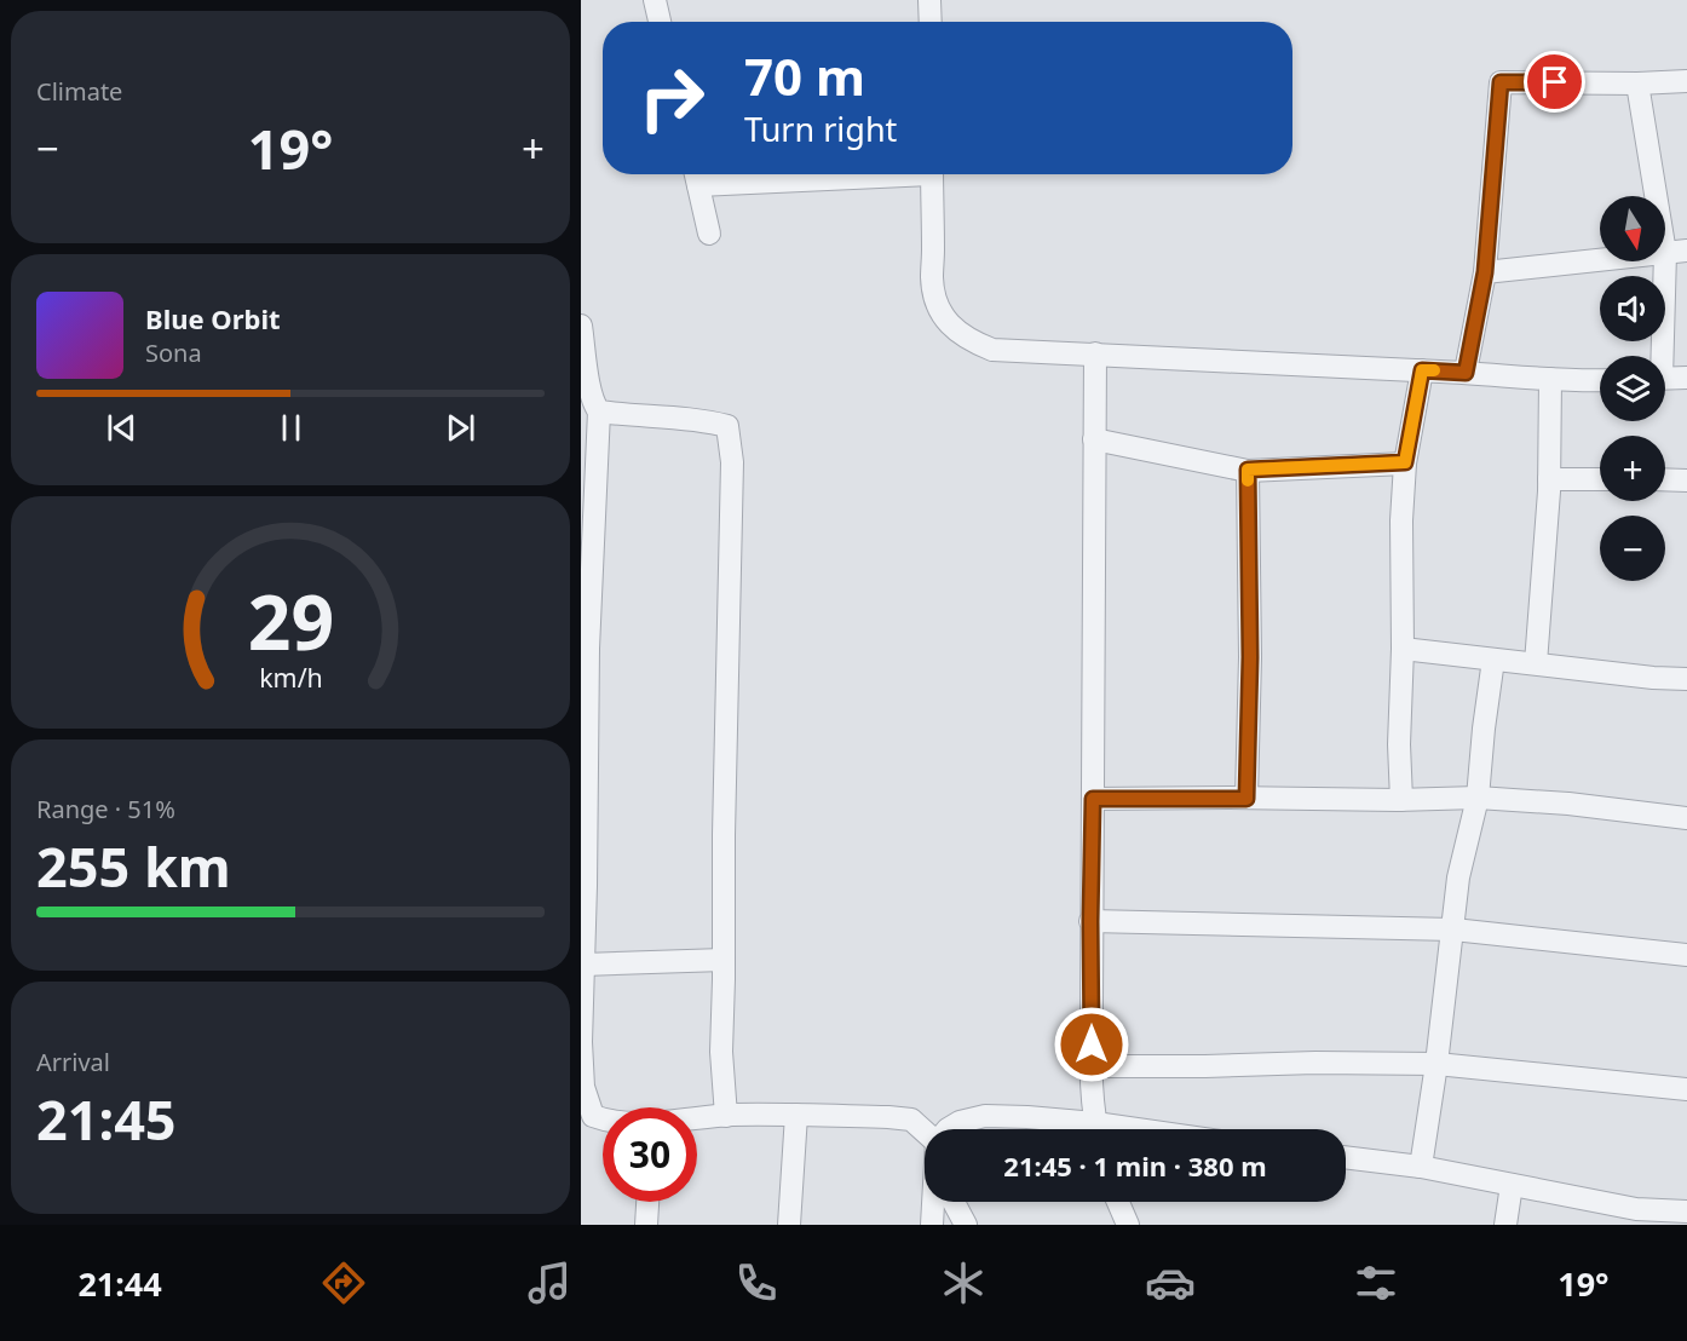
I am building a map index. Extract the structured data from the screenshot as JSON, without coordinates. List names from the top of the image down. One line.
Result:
{"north":"bottom","page":{"tile":["Climate",["Range · 51%","255 km"],["Arrival","21:45"]],"turn":["70 m","Turn right"],"heat":["−","19°","+"],"map_buttons":["+","−"],"song":["Blue Orbit","Sona"],"limit":"30","trip":"21:45 · 1 min · 380 m","tabs":["21:44","19°"],"gauge":["29","km/h"]}}
